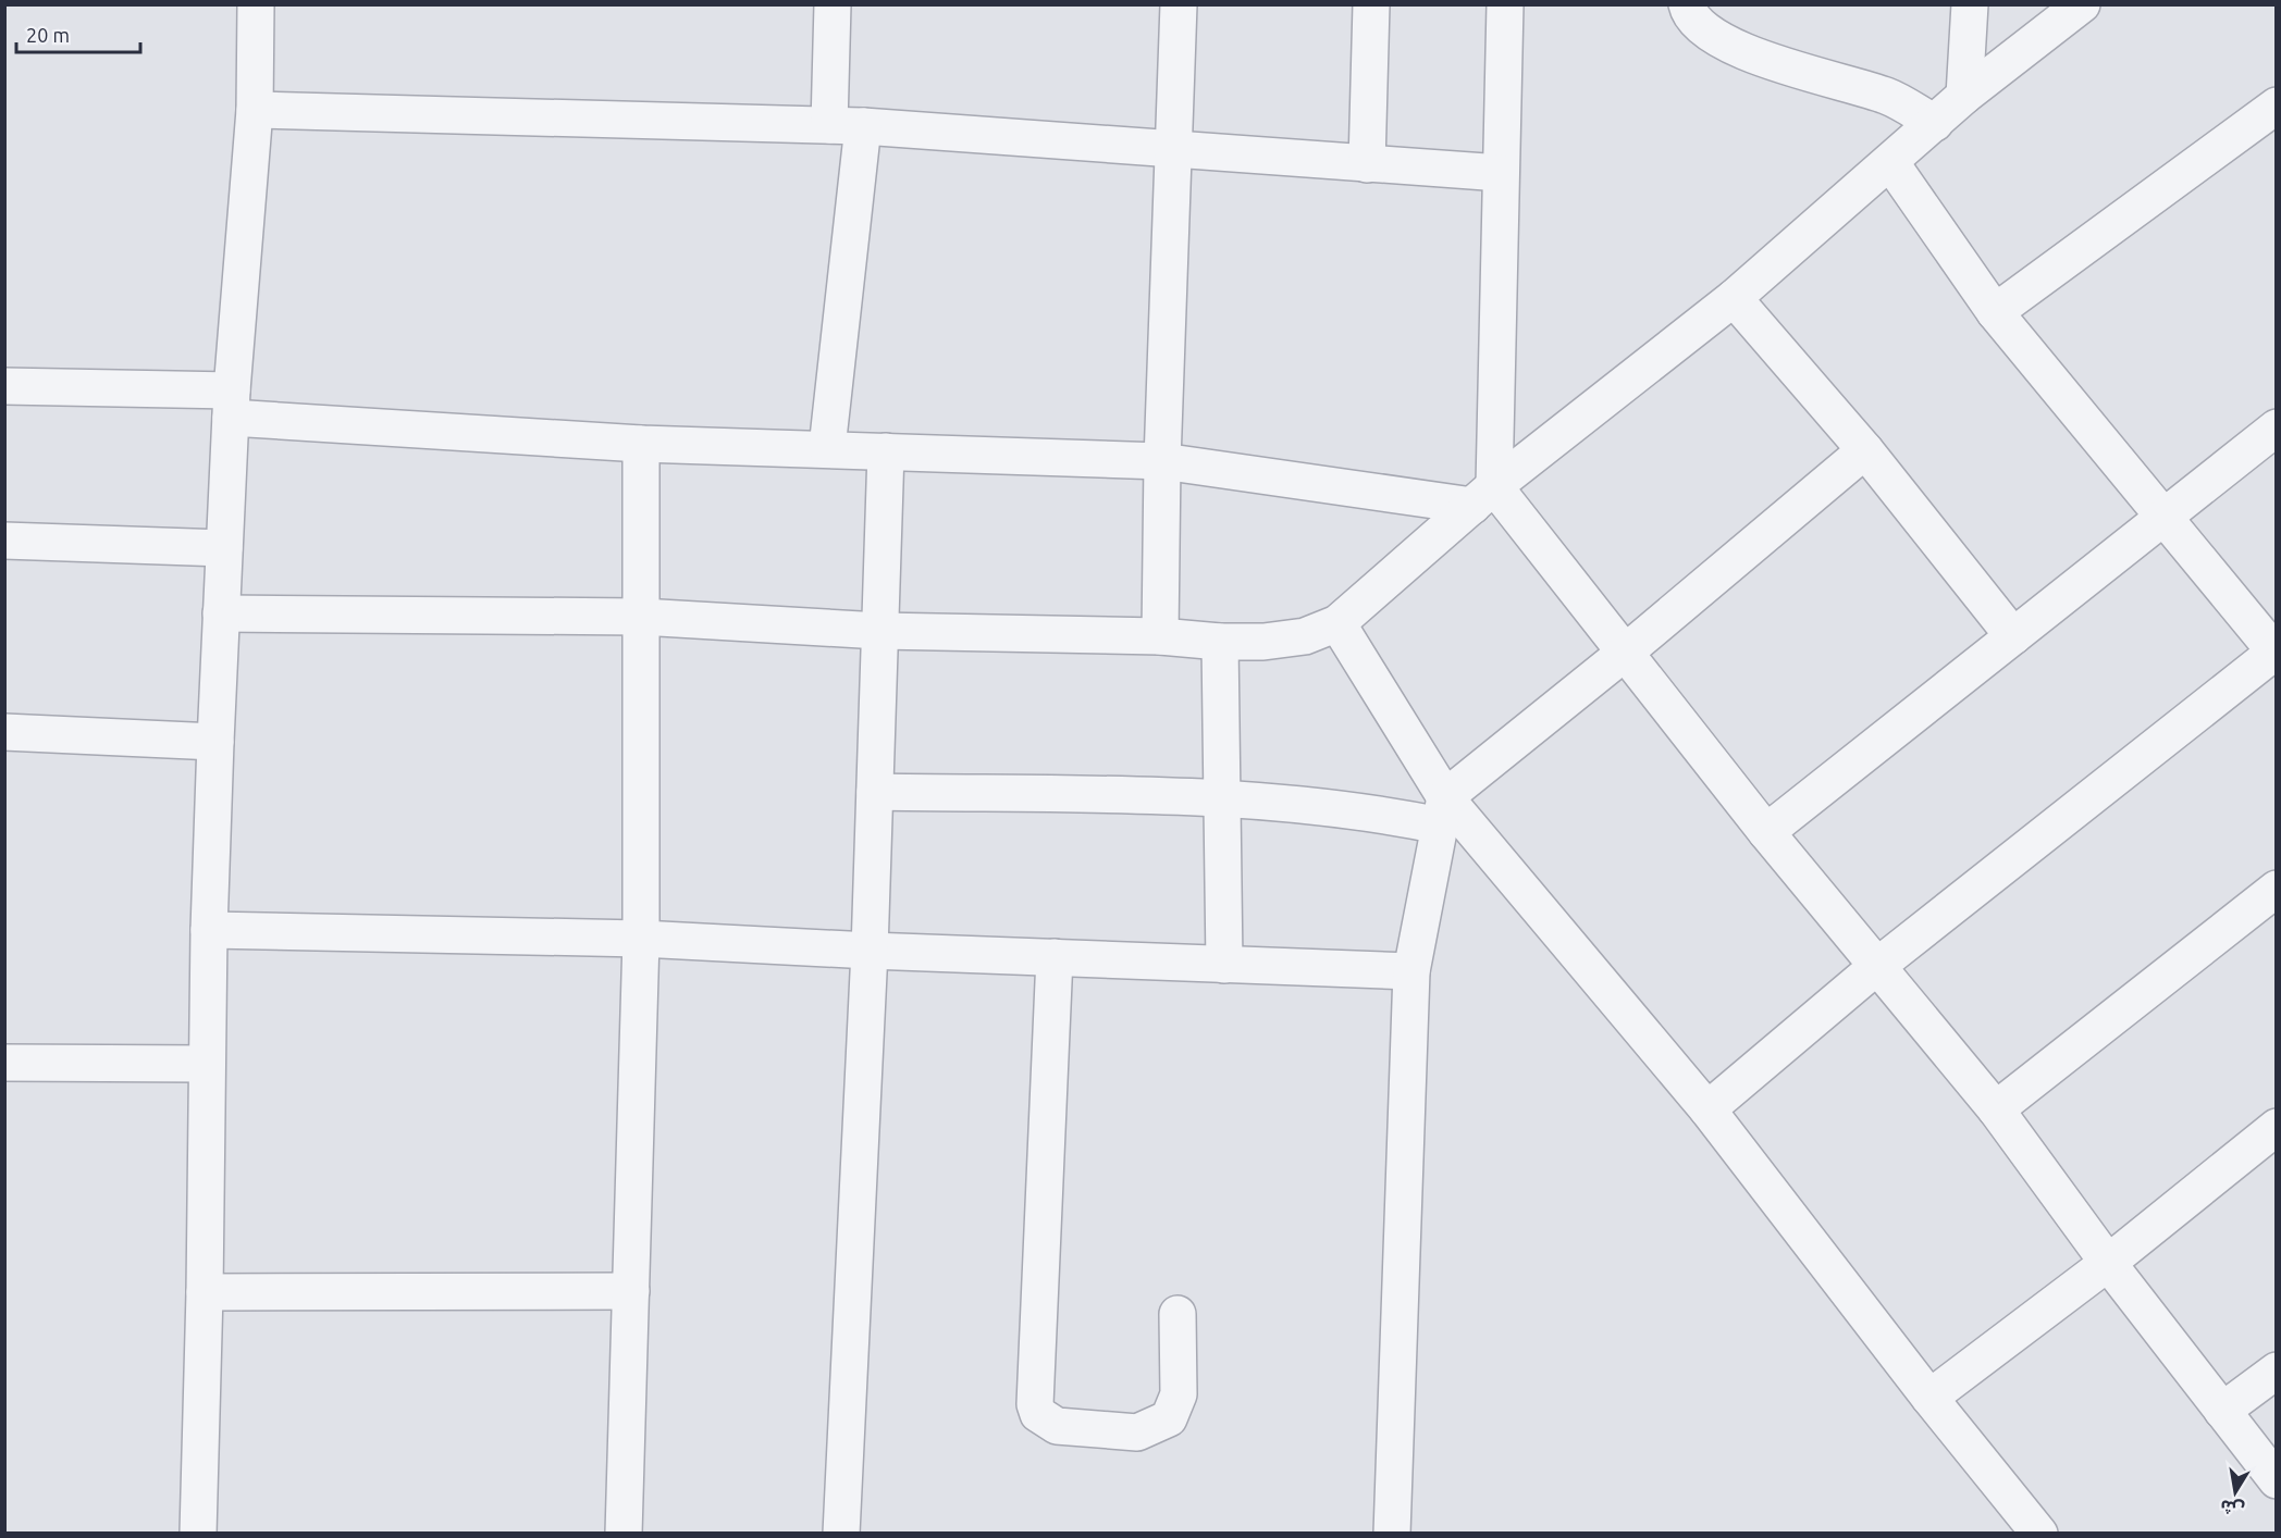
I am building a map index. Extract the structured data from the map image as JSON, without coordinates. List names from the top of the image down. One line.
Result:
{"scale_bar":"20 m","north":"bottom"}
